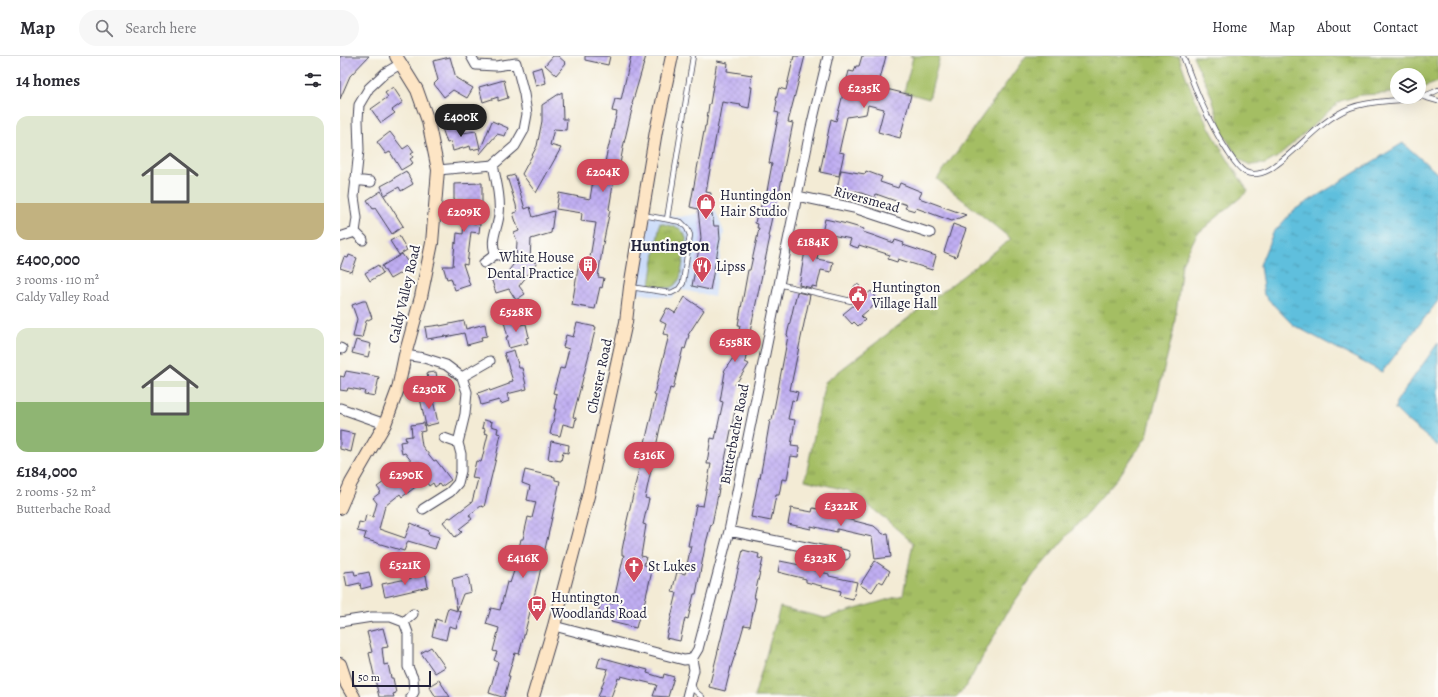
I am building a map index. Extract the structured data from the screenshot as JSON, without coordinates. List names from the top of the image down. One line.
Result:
{"streets":{"main road":["Caldy Valley Road","Chester Road"],"street":["Riversmead","Butterbache Road"]},"crossings":[["Riversmead","Butterbache Road"]],"districts":["Huntington"],"places":{"shop":["Huntingdon Hair Studio"],"building":["White House Dental Practice"],"restaurant":["Lipss"],"public building":["Huntington Village Hall"],"church":["St Lukes"],"bus stop":["Huntington, Woodlands Road"]},"scale_bar":"50 m","page":{"header":"Map","search":"Search here","nav":["Home","Map","About","Contact"],"heading":"14 homes","price":["£235K","£400K","£204K","£209K","£184K","£528K","£558K","£230K","£316K","£290K","£322K","£416K","£323K","£521K"],"list":[{"name":"£400,000","note":"3 rooms · 110 m² · Caldy Valley Road"},{"name":"£184,000","note":"2 rooms · 52 m² · Butterbache Road"}],"scale":"50 m"}}
